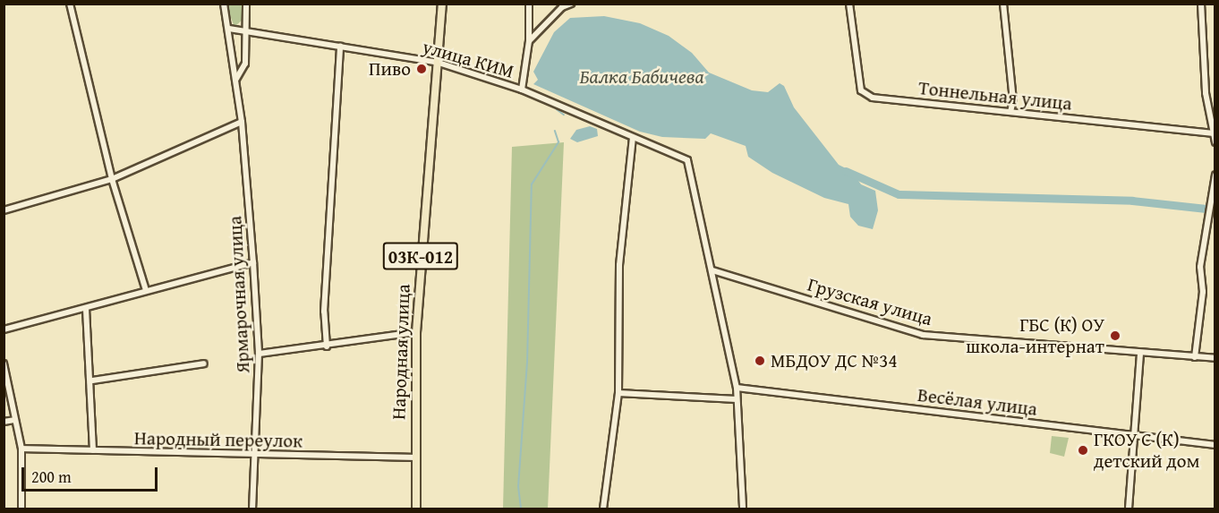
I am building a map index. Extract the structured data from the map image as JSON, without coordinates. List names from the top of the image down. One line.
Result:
{"streets":{"main road":["03К-012","Народная улица"],"street":["улица КИМ","Тоннельная улица","Ярмарочная улица","Грузская улица","Весёлая улица","Народный переулок"]},"crossings":[["улица КИМ","Ярмарочная улица"],["улица КИМ","Грузская улица"],["улица КИМ","Народная улица"],["Ярмарочная улица","Народный переулок"],["Народная улица","Народный переулок"]],"water":["Балка Бабичева"],"places":["Пиво","ГБС (К) ОУ школа-интернат","МБДОУ ДС №34","ГКОУ С (К) детский дом"],"scale_bar":"200 m"}
